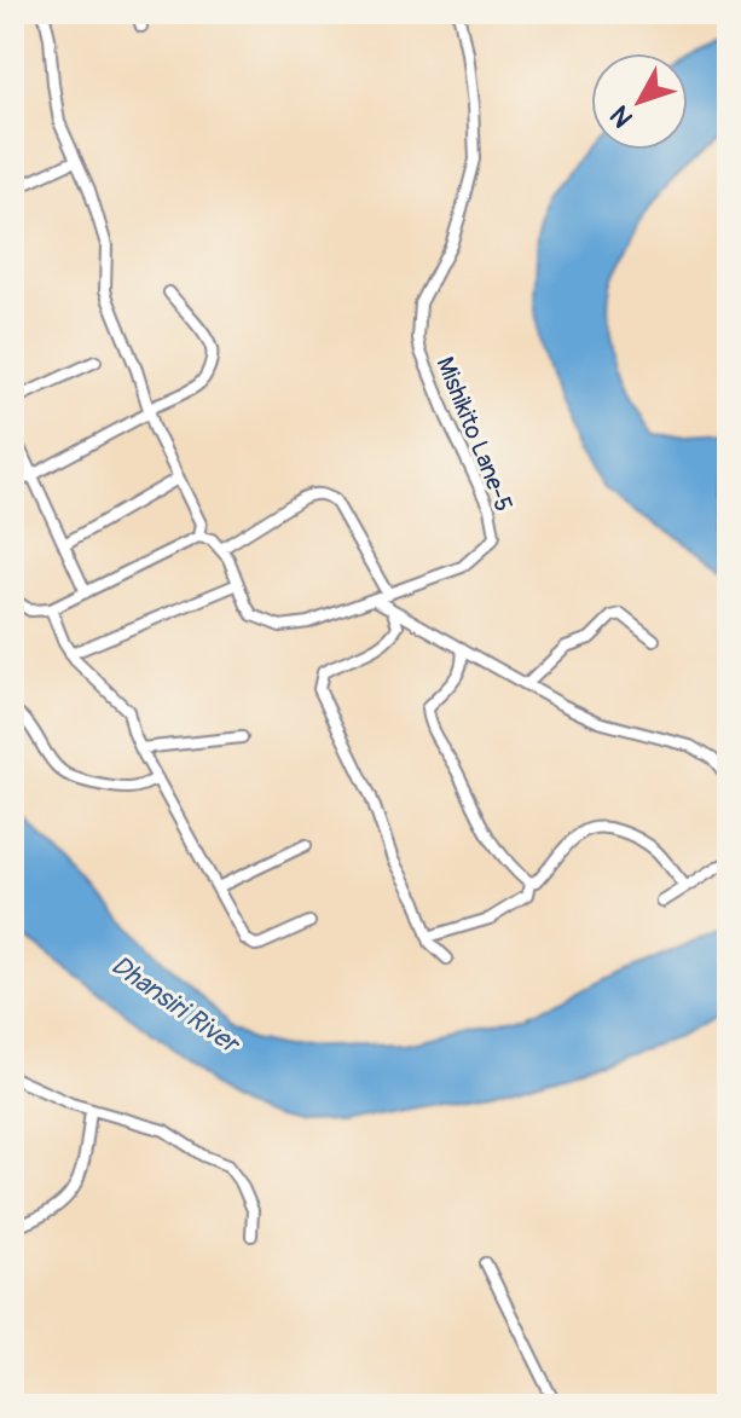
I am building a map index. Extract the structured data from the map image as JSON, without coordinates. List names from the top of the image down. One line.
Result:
{"streets":{"street":["Mishikito Lane-5"]},"water":["Dhansiri River"],"north":"bottom left"}
